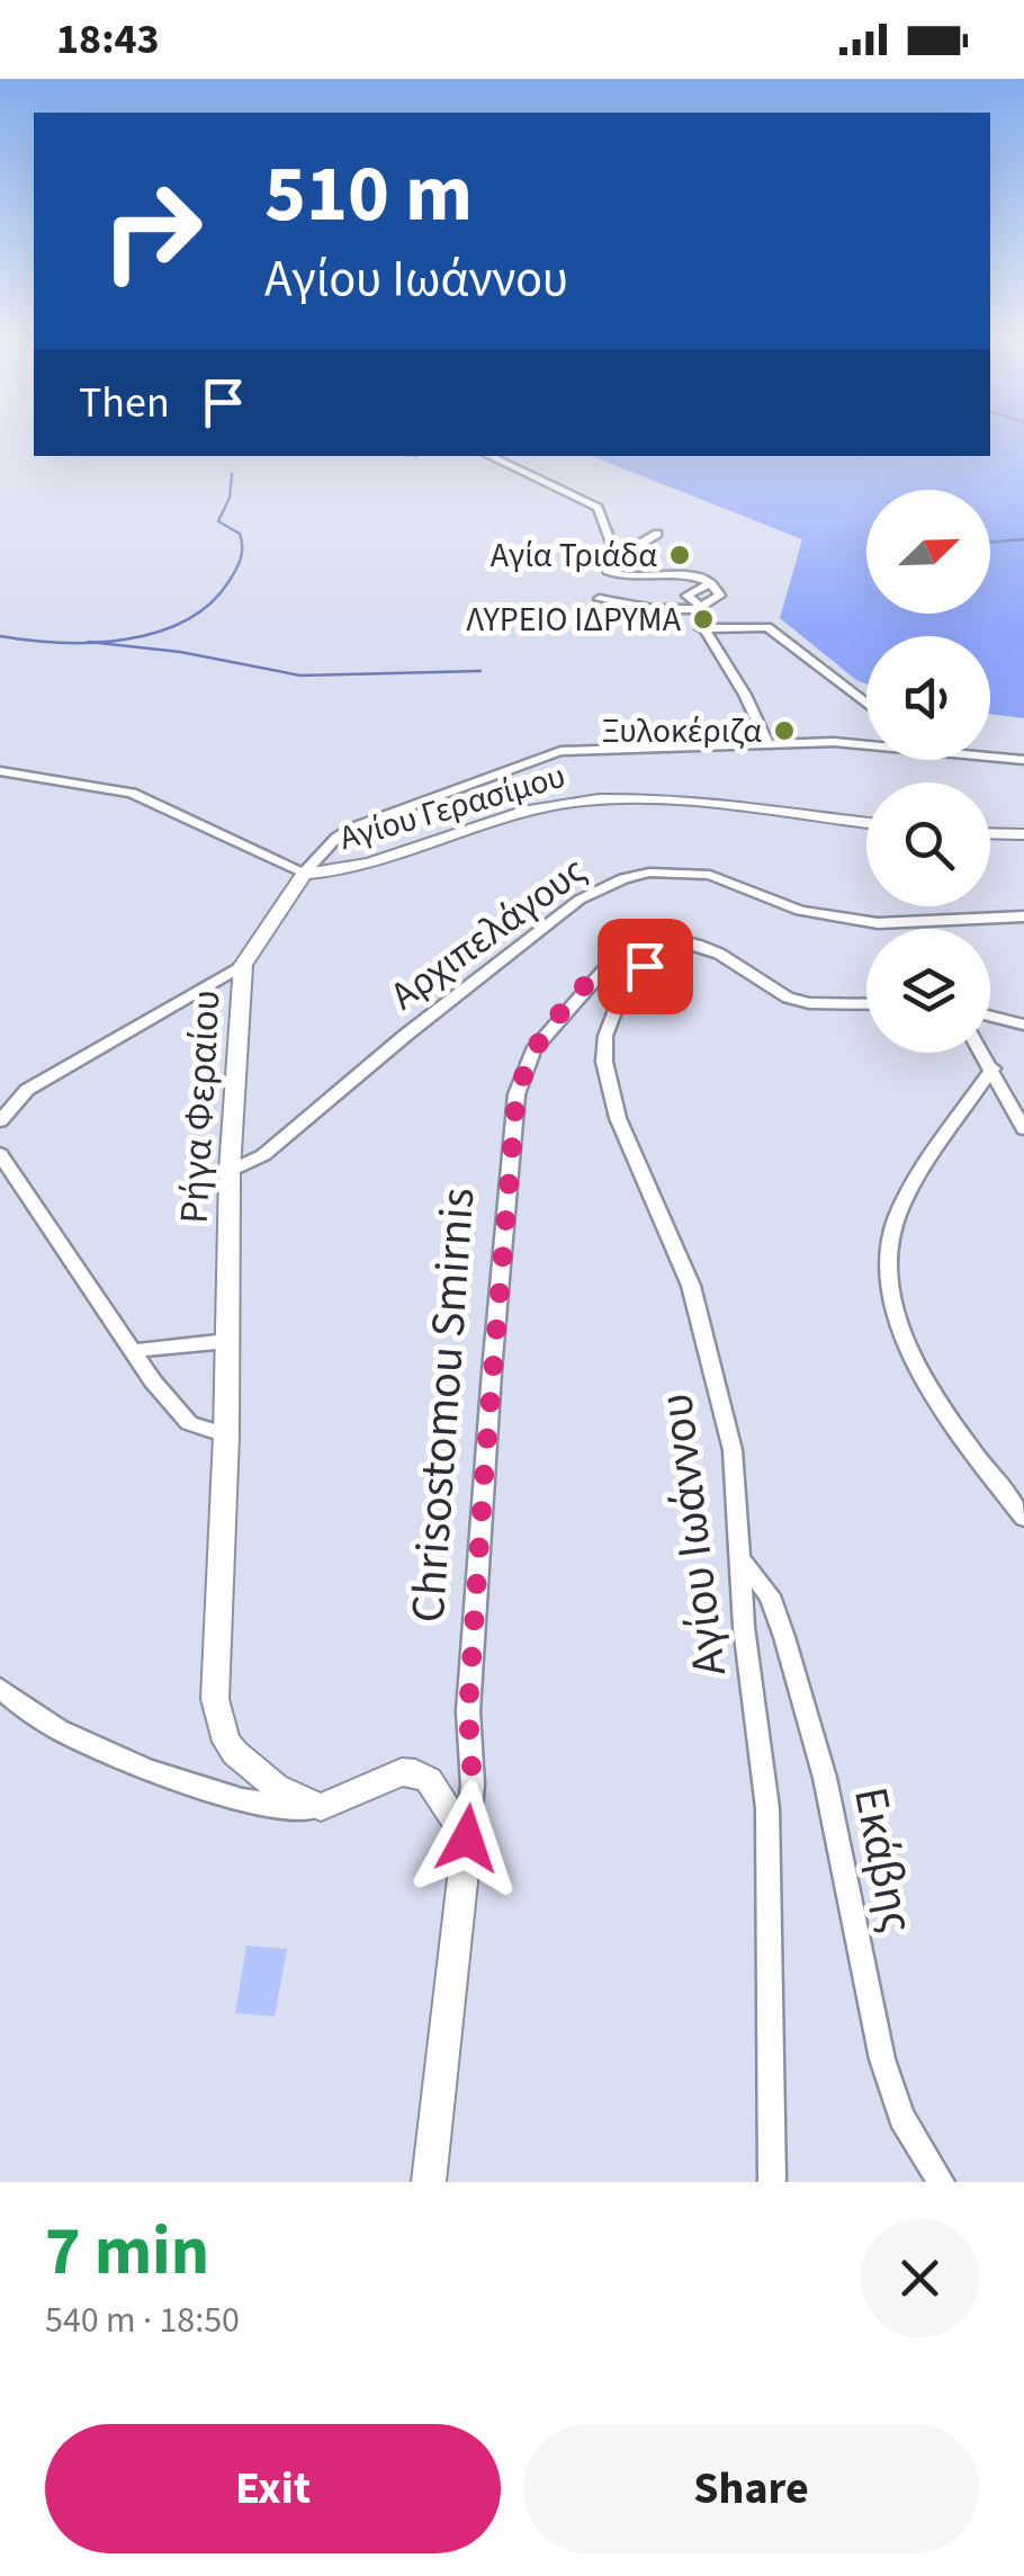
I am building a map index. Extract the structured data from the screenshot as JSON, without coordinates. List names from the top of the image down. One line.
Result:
{"streets":{"street":["Αγίου Γερασίμου","Αρχιπελάγους","Ρήγα Φεραίου","Chrisostomou Smirnis","Αγίου Ιωάννου","Εκάβης"]},"crossings":[["Αγίου Γερασίμου","Ρήγα Φεραίου"],["Αρχιπελάγους","Ρήγα Φεραίου"],["Chrisostomou Smirnis","Αγίου Ιωάννου"],["Αγίου Ιωάννου","Εκάβης"]],"places":["Αγία Τριάδα","ΛΥΡΕΙΟ ΙΔΡΥΜΑ","Ξυλοκέριζα"],"north":"top right","page":{"status":"18:43","turn":["510 m","Αγίου Ιωάννου"],"then":"Then","heading":["7 min","540 m · 18:50"],"buttons":["Exit","Share"]}}
